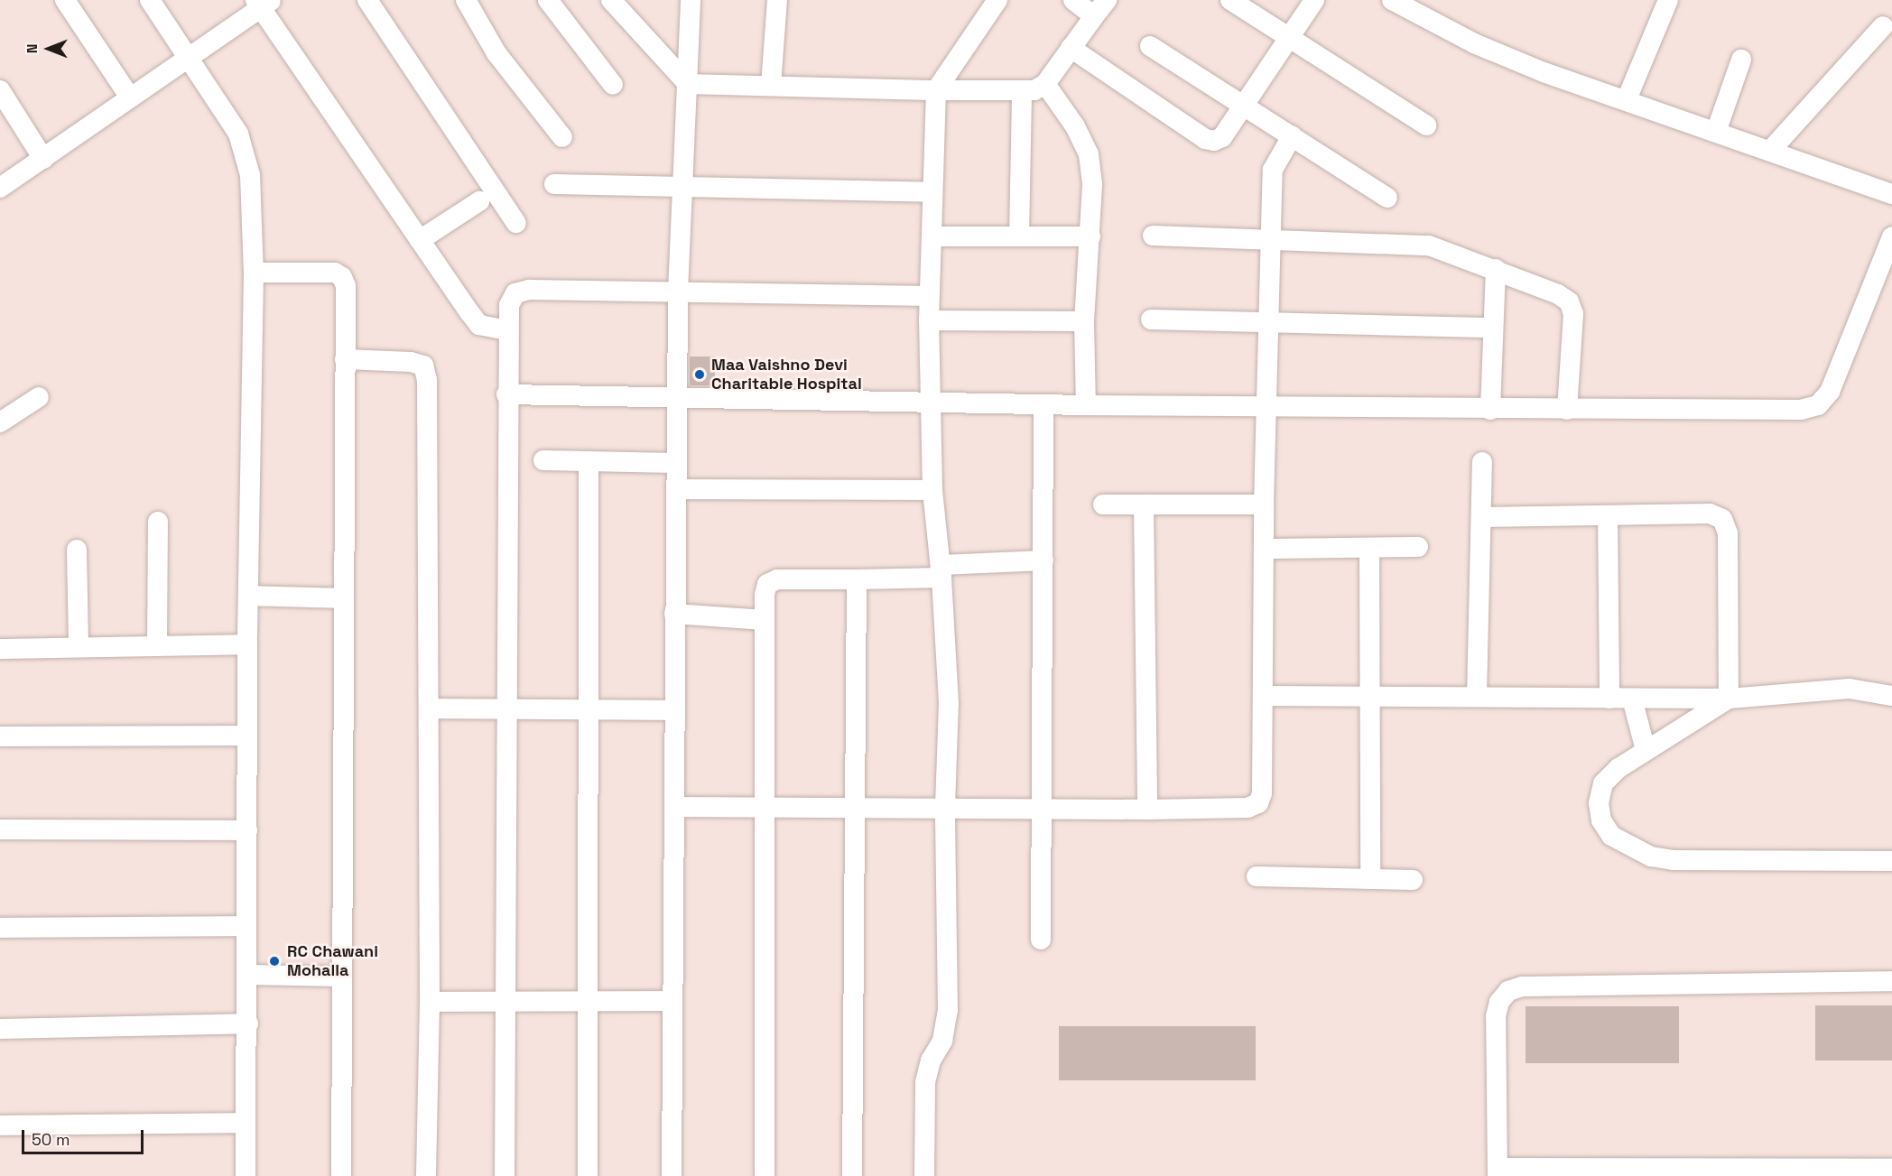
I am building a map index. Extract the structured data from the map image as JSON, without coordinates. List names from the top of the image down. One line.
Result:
{"places":["Maa Vaishno Devi Charitable Hospital","RC Chawani Mohalla"],"scale_bar":"50 m","north":"left"}
